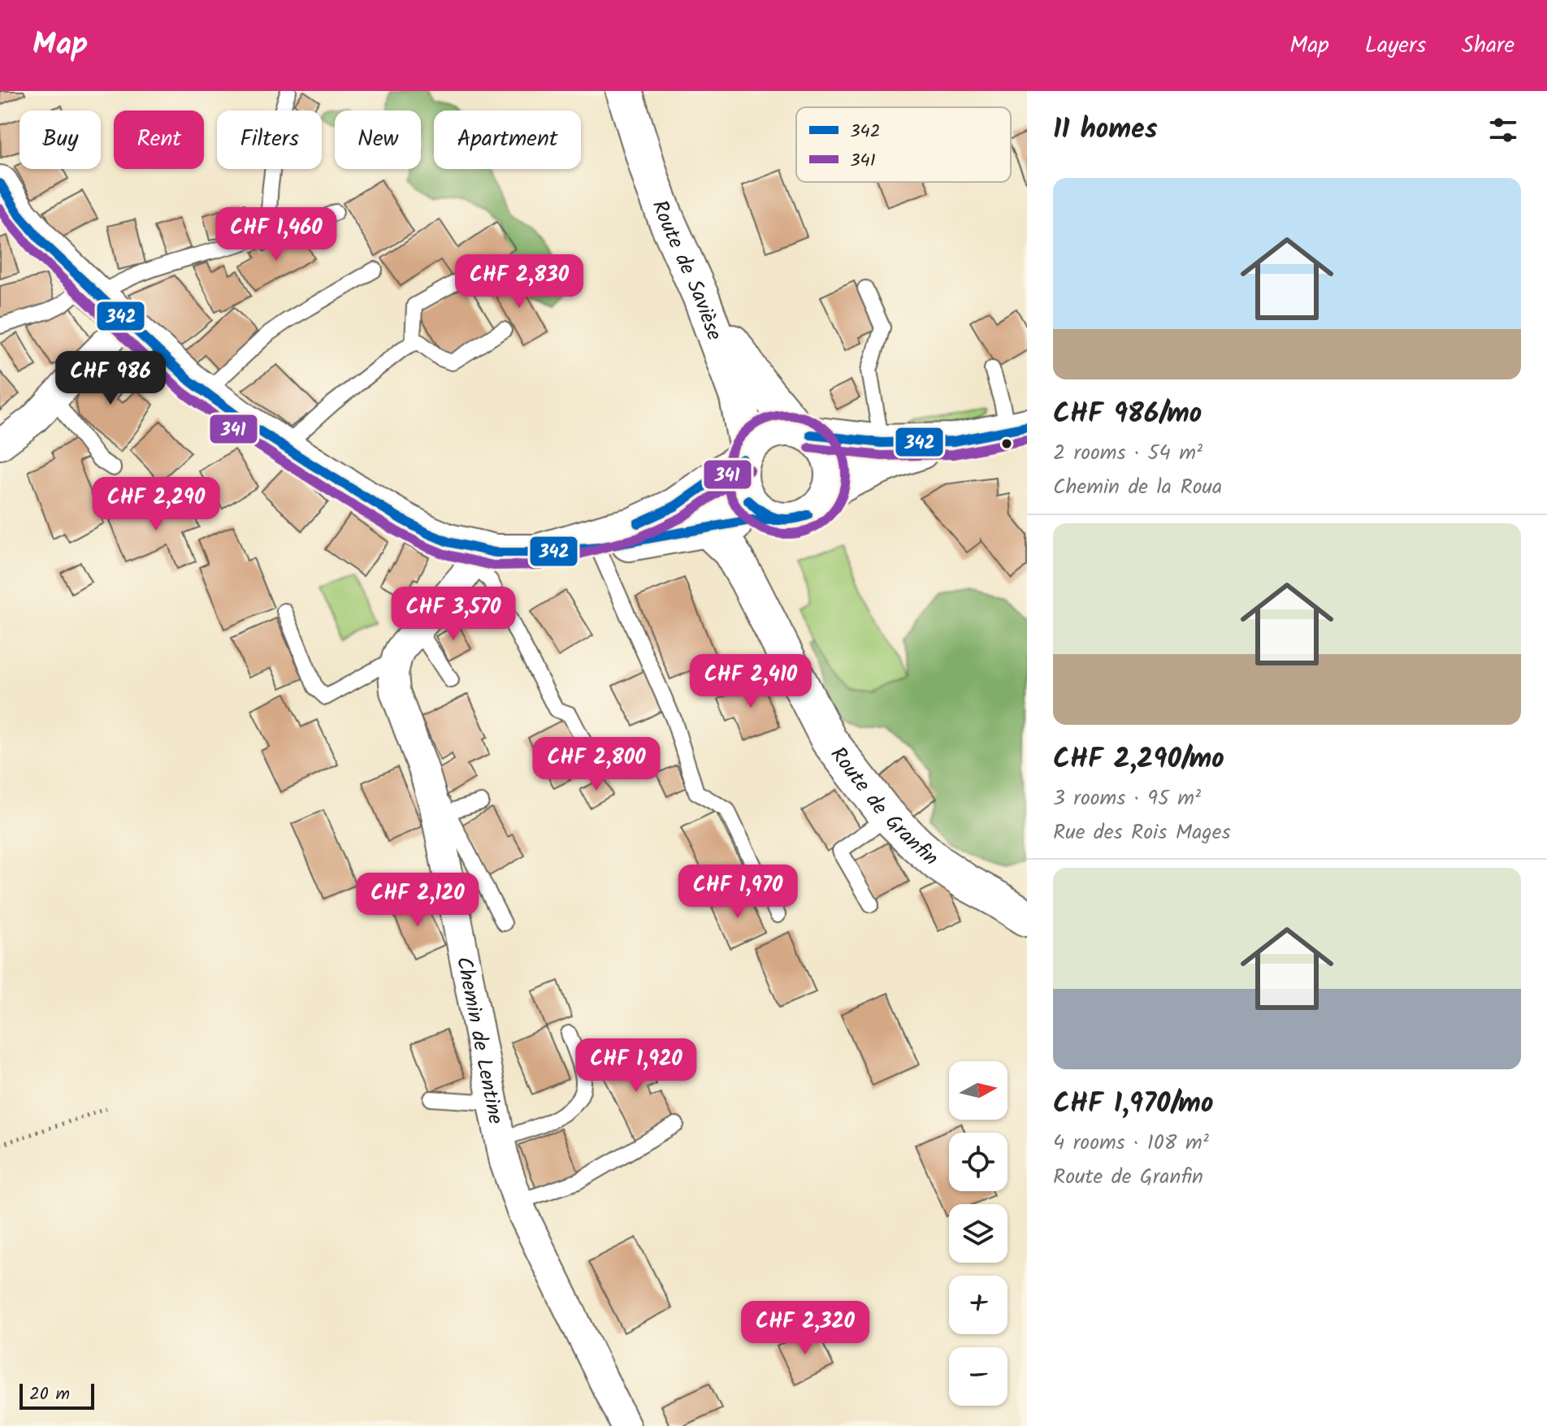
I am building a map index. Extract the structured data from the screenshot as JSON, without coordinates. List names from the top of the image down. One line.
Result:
{"streets":{"street":["Route de Savièse","Route de Granfin","Chemin de Lentine"]},"lines":["transit line 342","transit line 341"],"legend":["342","341"],"scale_bar":"20 m","north":"right","page":{"header":"Map","nav":["Map","Layers","Share"],"heading":"11 homes","chip":["Buy","Rent","Filters","New","Apartment"],"list":[{"name":"CHF 986/mo","note":"2 rooms · 54 m² · Chemin de la Roua"},{"name":"CHF 2,290/mo","note":"3 rooms · 95 m² · Rue des Rois Mages"},{"name":"CHF 1,970/mo","note":"4 rooms · 108 m² · Route de Granfin"}],"price":["CHF 1,460","CHF 2,830","CHF 986","CHF 2,290","CHF 3,570","CHF 2,410","CHF 2,800","CHF 1,970","CHF 2,120","CHF 1,920","CHF 2,320"],"map_buttons":["+","−"],"scale":"20 m"}}
